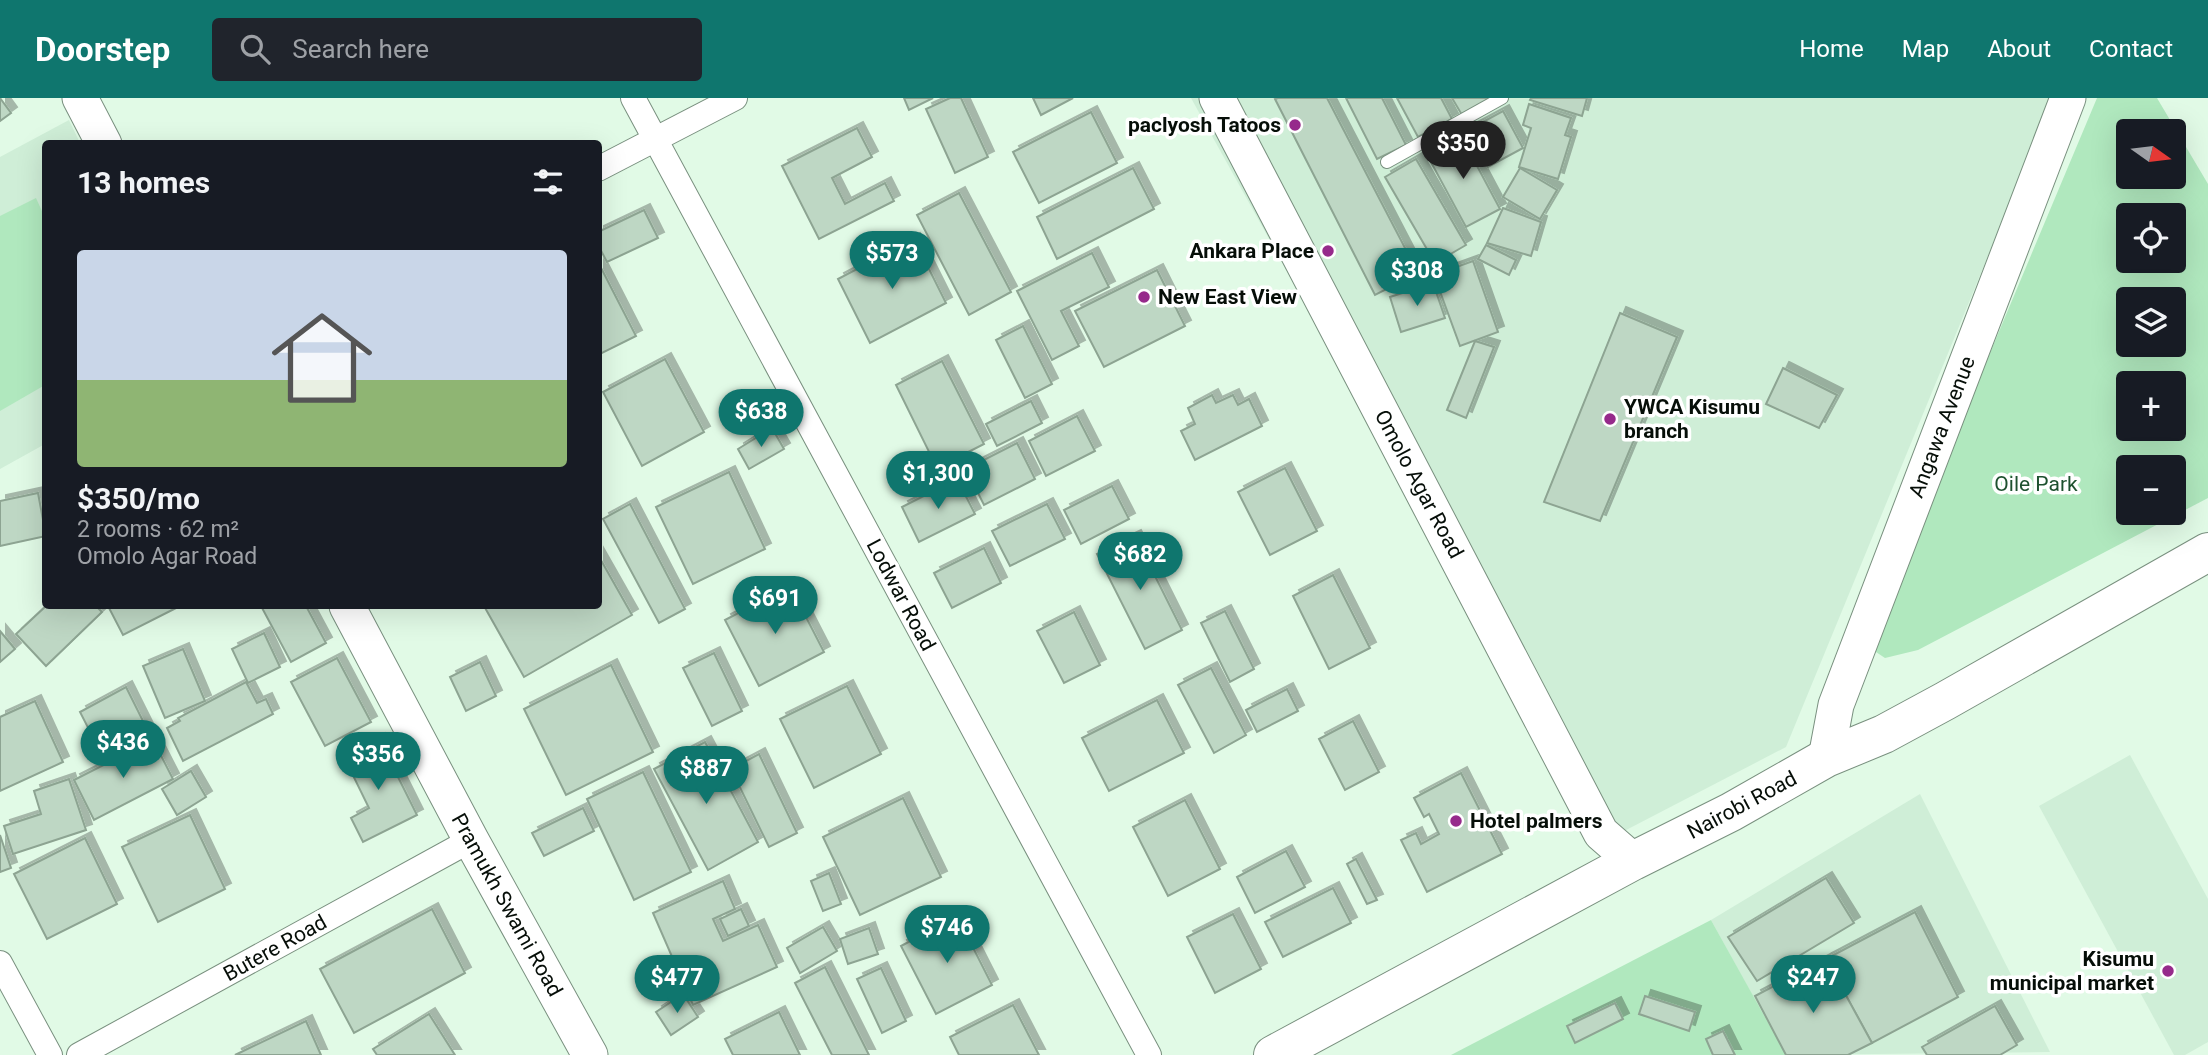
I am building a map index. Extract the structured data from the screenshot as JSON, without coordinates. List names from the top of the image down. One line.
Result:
{"streets":{"highway":["Nairobi Road"],"main road":["Angawa Avenue","Omolo Agar Road","Pramukh Swami Road"],"street":["Lodwar Road","Butere Road"]},"crossings":[["Angawa Avenue","Nairobi Road"],["Omolo Agar Road","Nairobi Road"],["Pramukh Swami Road","Butere Road"]],"parks":["Oile Park"],"places":["paclyosh Tatoos","Ankara Place","New East View","YWCA Kisumu branch","Hotel palmers","Kisumu municipal market"],"north":"right","page":{"header":"Doorstep","search":"Search here","nav":["Home","Map","About","Contact"],"map_buttons":["+","−"],"price":["$350","$573","$308","$638","$1,300","$682","$691","$436","$356","$887","$746","$477","$247"],"heading":"13 homes","list":[{"name":"$350/mo","note":"2 rooms · 62 m² · Omolo Agar Road"}]}}
